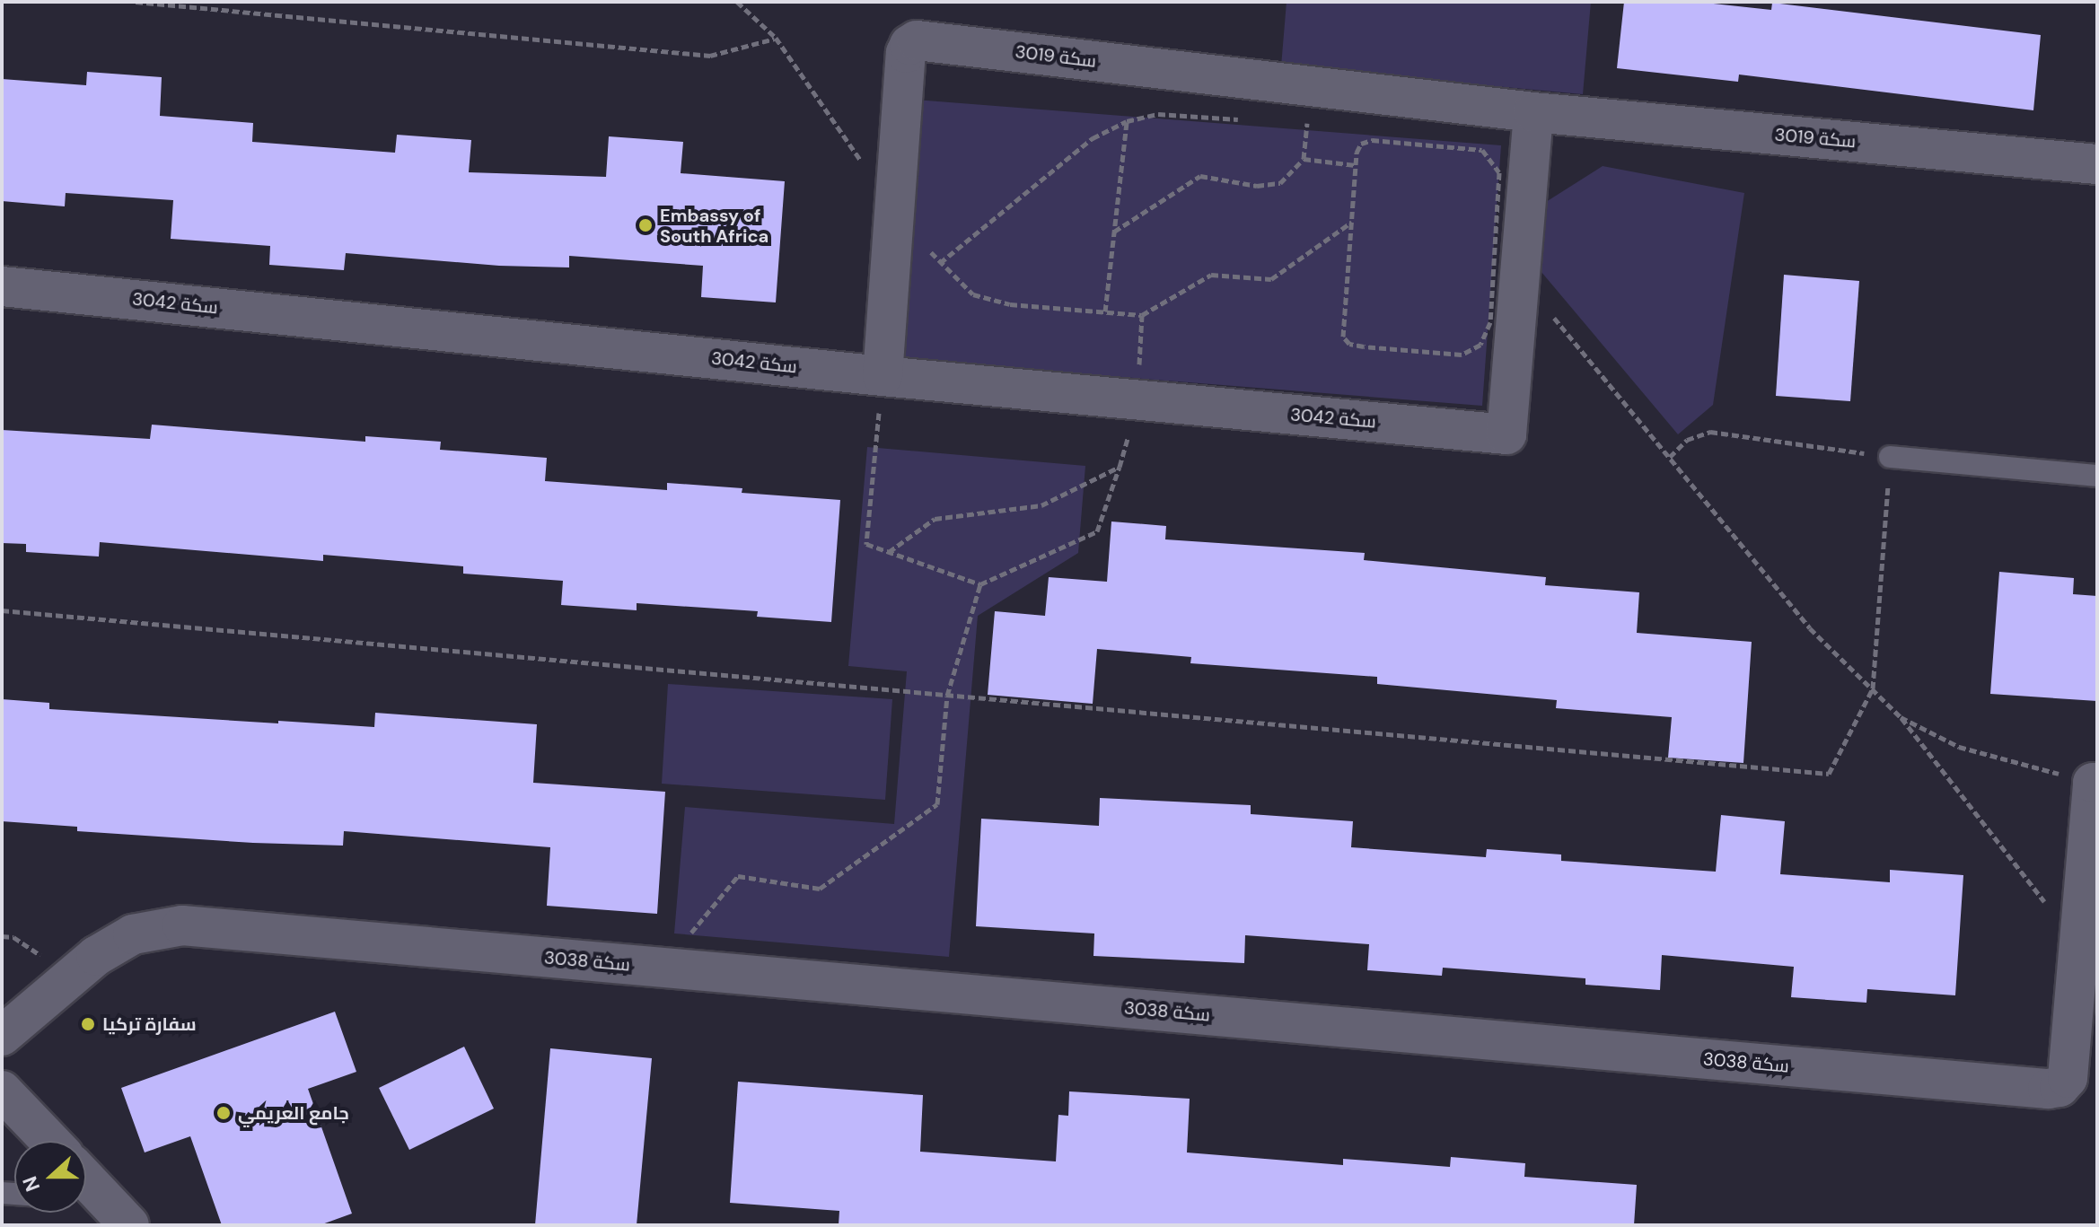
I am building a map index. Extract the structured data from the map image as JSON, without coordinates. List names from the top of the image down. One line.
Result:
{"streets":{"street":["سكة 3019","سكة 3042","سكة 3038"]},"crossings":[["سكة 3019","سكة 3042"]],"places":["Embassy of South Africa","سفارة تركيا","جامع العريمي"],"north":"left"}
